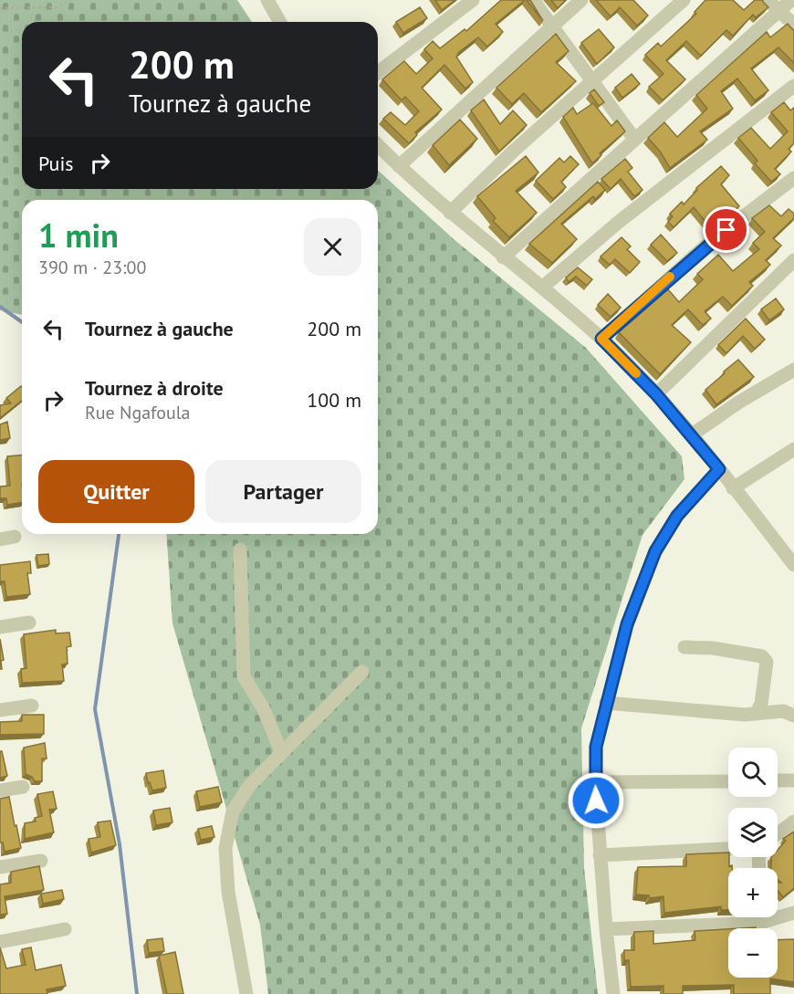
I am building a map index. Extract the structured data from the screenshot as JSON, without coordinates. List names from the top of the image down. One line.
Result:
{"page":{"turn":["200 m","Tournez à gauche"],"then":"Puis","heading":["1 min","390 m · 23:00"],"list":[{"name":"Tournez à gauche","value":"200 m"},{"name":"Tournez à droite","note":"Rue Ngafoula","value":"100 m"}],"buttons":["Quitter","Partager"],"map_buttons":["+","−"]}}
